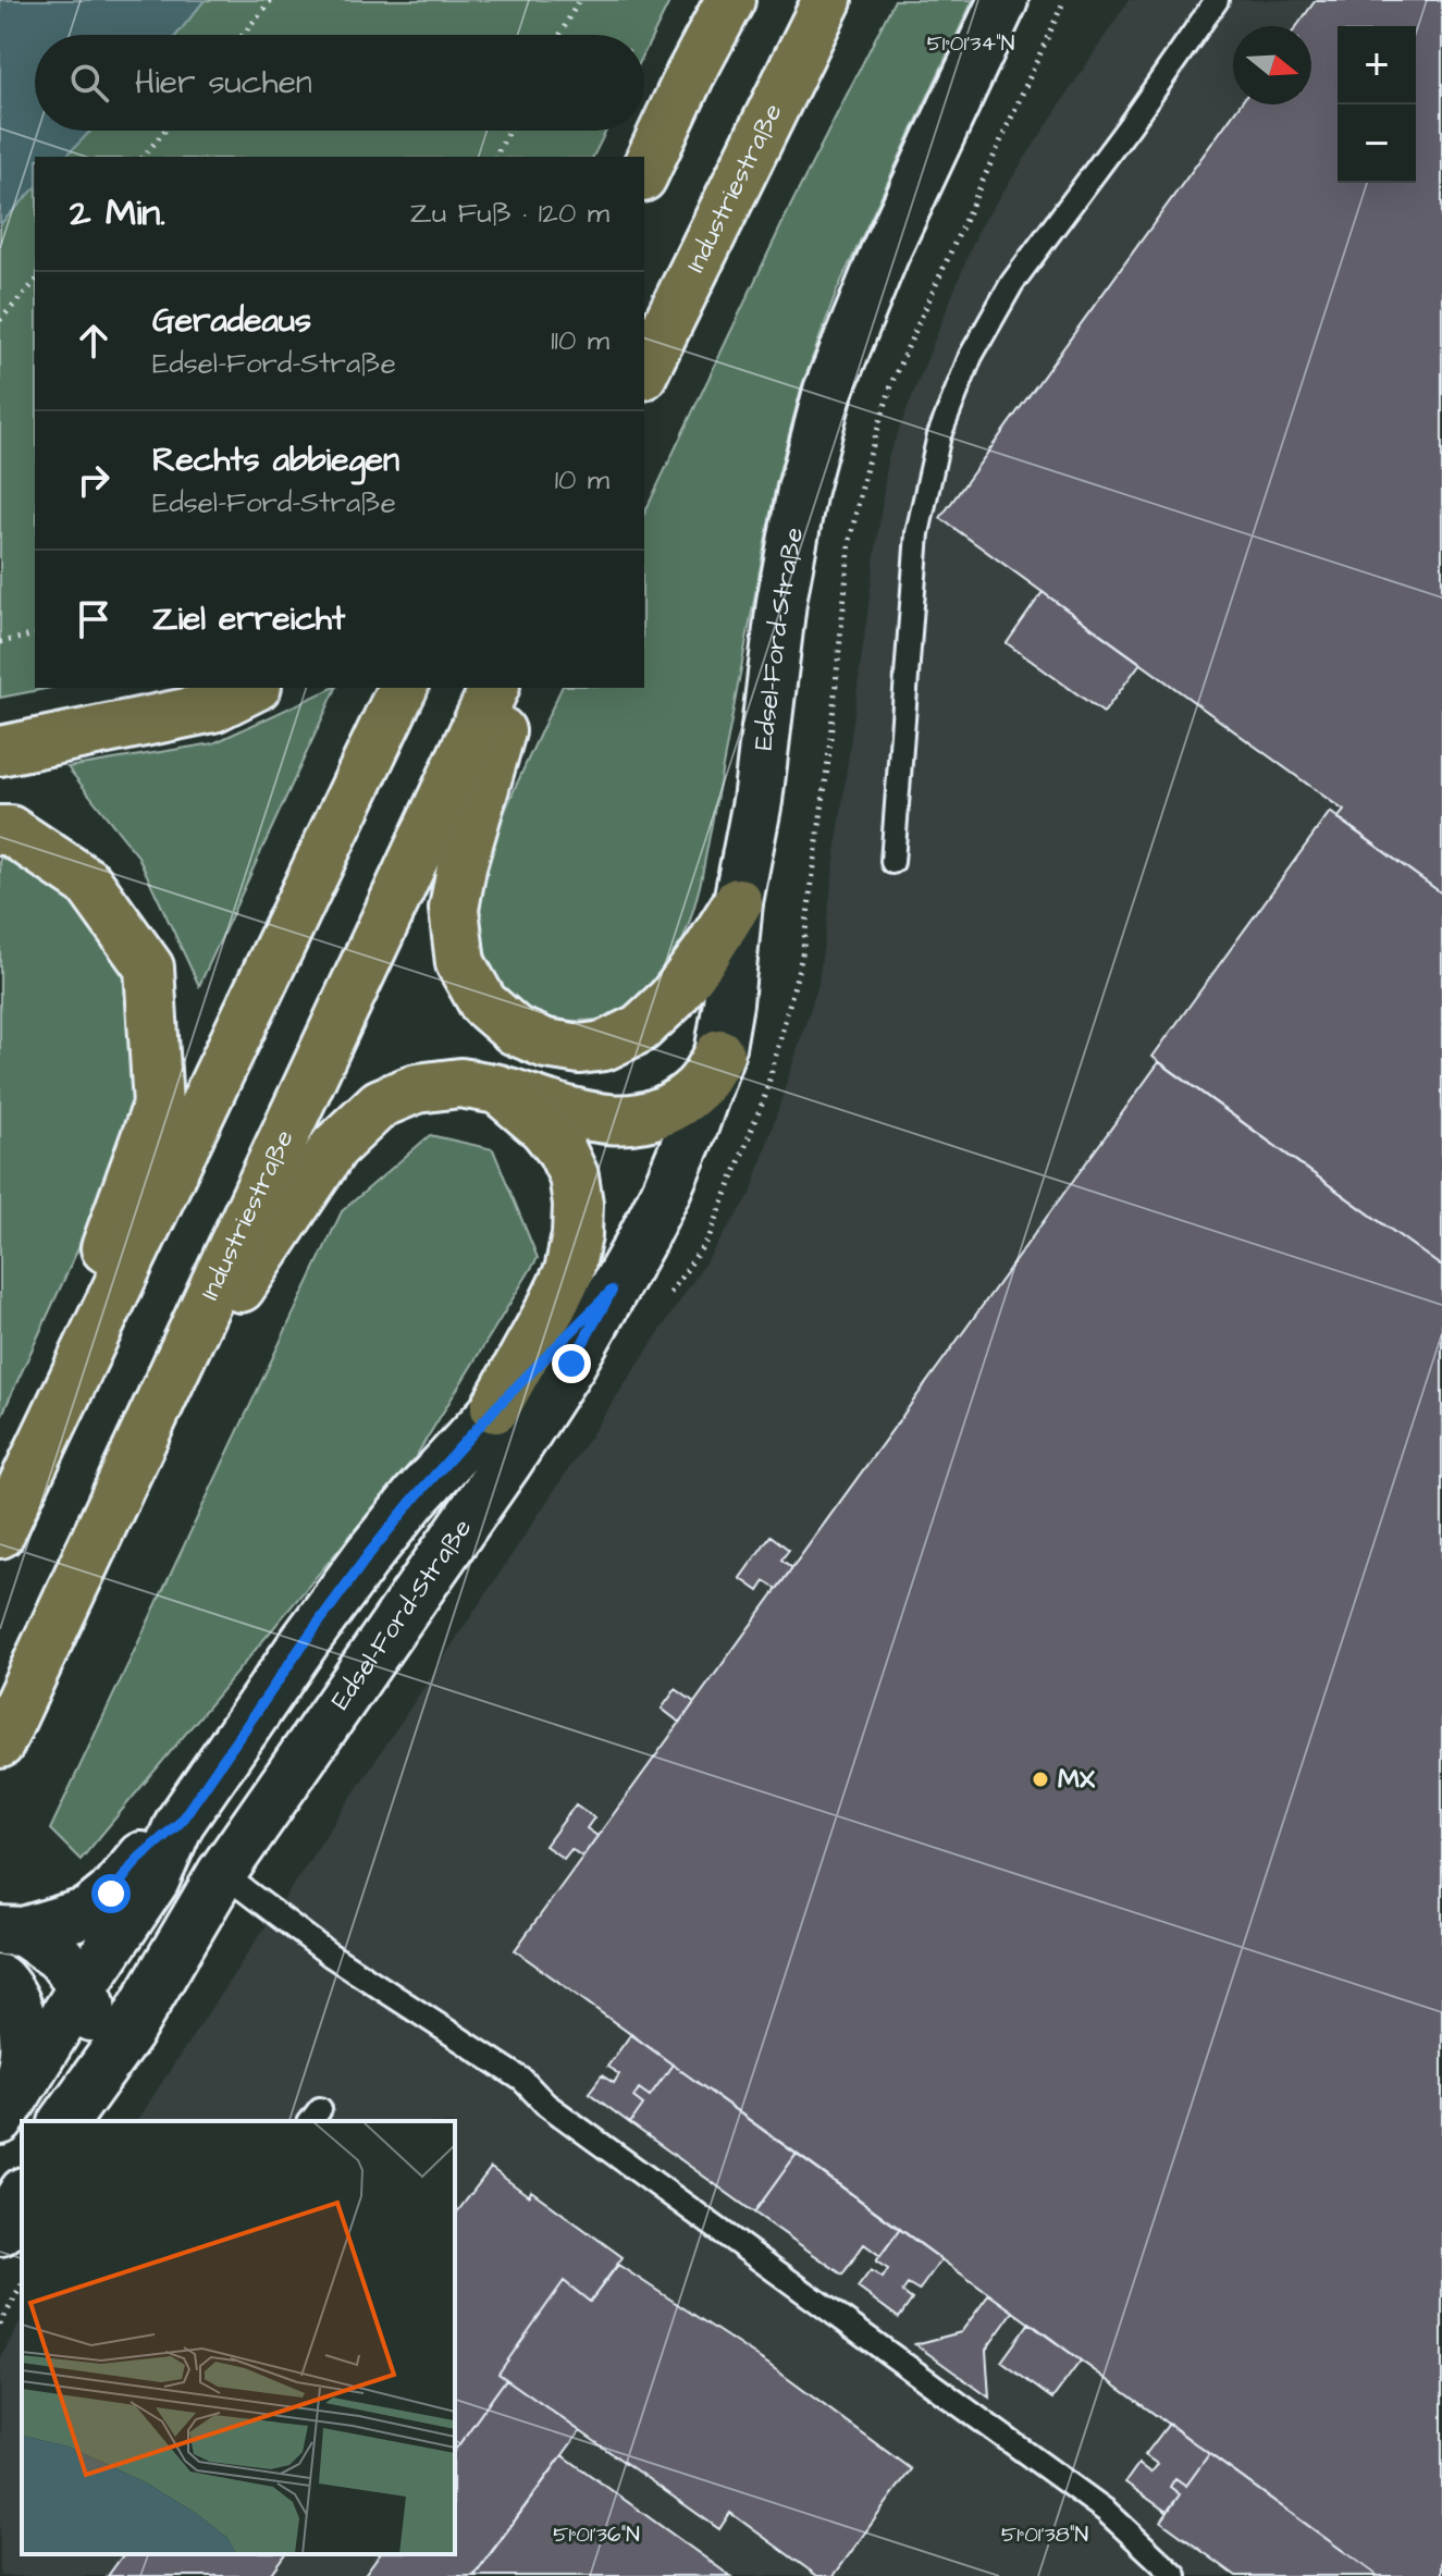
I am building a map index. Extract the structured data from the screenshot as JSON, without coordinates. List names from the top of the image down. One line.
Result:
{"streets":{"highway":["Industriestraße"],"street":["Edsel-Ford-Straße"]},"places":["MX"],"north":"right","page":{"map_buttons":["+","−"],"search":"Hier suchen","heading":["2 Min.","Zu Fuß · 120 m"],"list":[["Geradeaus","Edsel-Ford-Straße","110 m"],["Rechts abbiegen","Edsel-Ford-Straße","10 m"],"Ziel erreicht"]},"coordinates":["51°01'34\"N","51°01'36\"N","51°01'38\"N"]}
